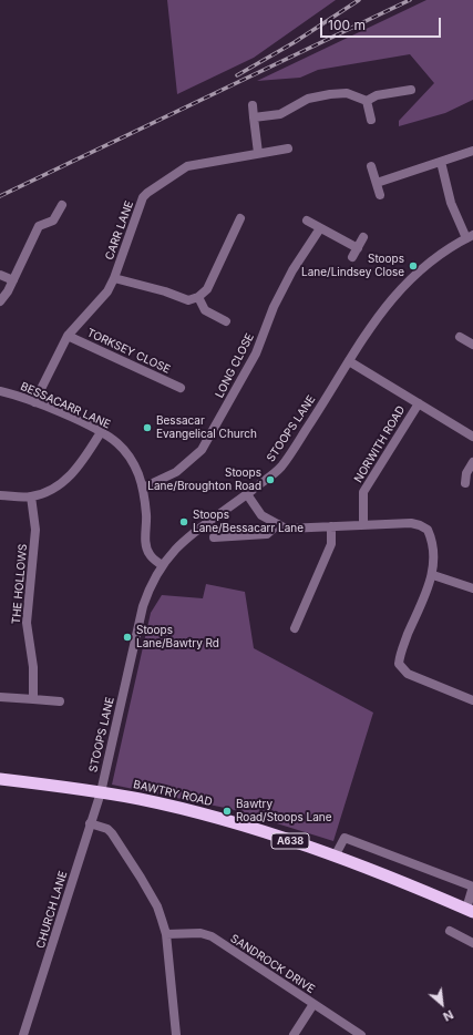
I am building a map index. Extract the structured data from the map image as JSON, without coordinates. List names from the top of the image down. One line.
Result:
{"streets":{"highway":["BAWTRY ROAD","A638"],"street":["CARR LANE","TORKSEY CLOSE","LONG CLOSE","BESSACARR LANE","STOOPS LANE","NORWITH ROAD","THE HOLLOWS","CHURCH LANE","SANDROCK DRIVE"]},"crossings":[["CARR LANE","TORKSEY CLOSE"],["CARR LANE","BESSACARR LANE"],["LONG CLOSE","BESSACARR LANE"],["BESSACARR LANE","STOOPS LANE"],["STOOPS LANE","BAWTRY ROAD"],["STOOPS LANE","CHURCH LANE"],["BAWTRY ROAD","CHURCH LANE"]],"places":["Stoops Lane/Lindsey Close","Bessacar Evangelical Church","Stoops Lane/Broughton Road","Stoops Lane/Bessacarr Lane","Stoops Lane/Bawtry Rd","Bawtry Road/Stoops Lane"],"scale_bar":"100 m","north":"bottom right"}
